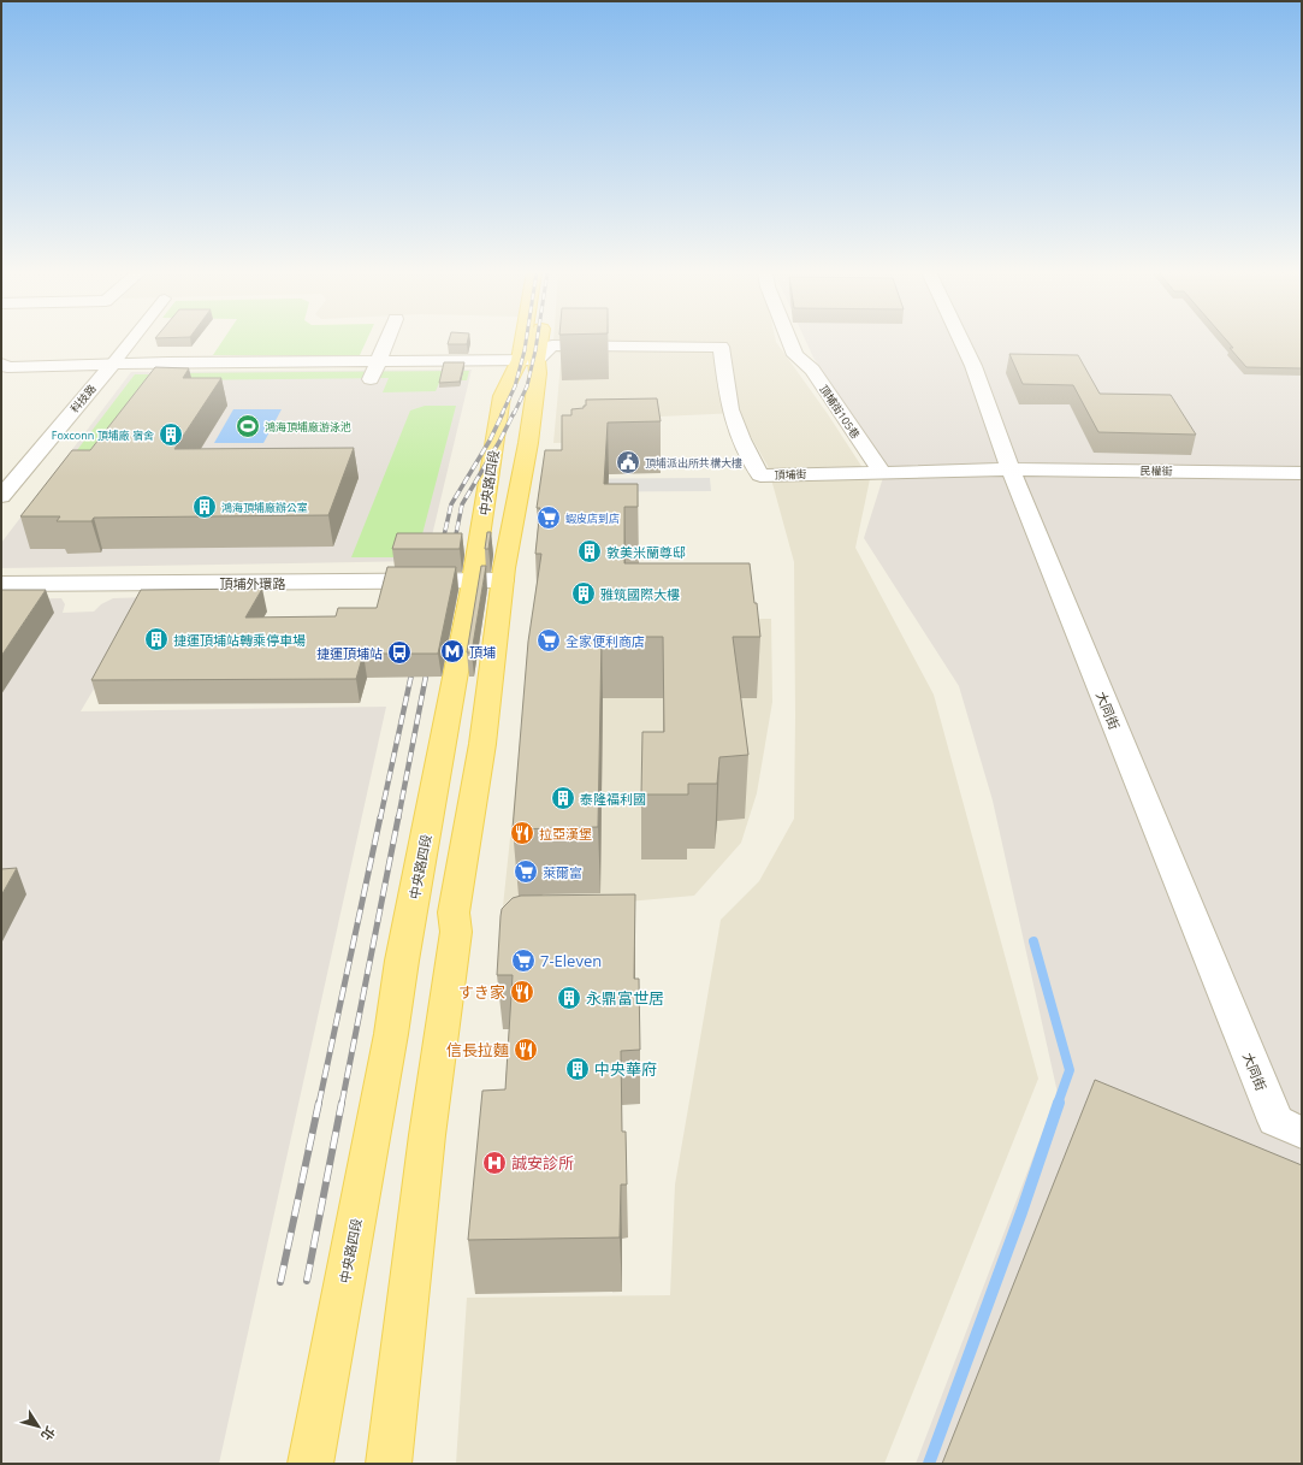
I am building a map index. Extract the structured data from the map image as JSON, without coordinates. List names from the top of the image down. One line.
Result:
{"streets":{"main road":["中央路四段"],"street":["科技路","頂埔街105巷","民權街","頂埔街","頂埔外環路","大同街"]},"crossings":[["頂埔街105巷","頂埔街"],["民權街","頂埔街"],["民權街","大同街"],["頂埔街","中央路四段"],["頂埔街","大同街"],["中央路四段","頂埔外環路"]],"places":{"sports":["鴻海頂埔廠游泳池"],"building":["Foxconn 頂埔廠 宿舍","鴻海頂埔廠辦公室","敦美米蘭尊邸","雅筑國際大樓","捷運頂埔站轉乘停車場","泰隆福利國","永鼎富世居","中央華府"],"public building":["頂埔派出所共構大樓"],"supermarket":["蝦皮店到店","全家便利商店","萊爾富","7-Eleven"],"metro station":["頂埔"],"bus stop":["捷運頂埔站"],"restaurant":["拉亞漢堡","すき家","信長拉麵"],"hospital":["誠安診所"]},"north":"bottom right"}
